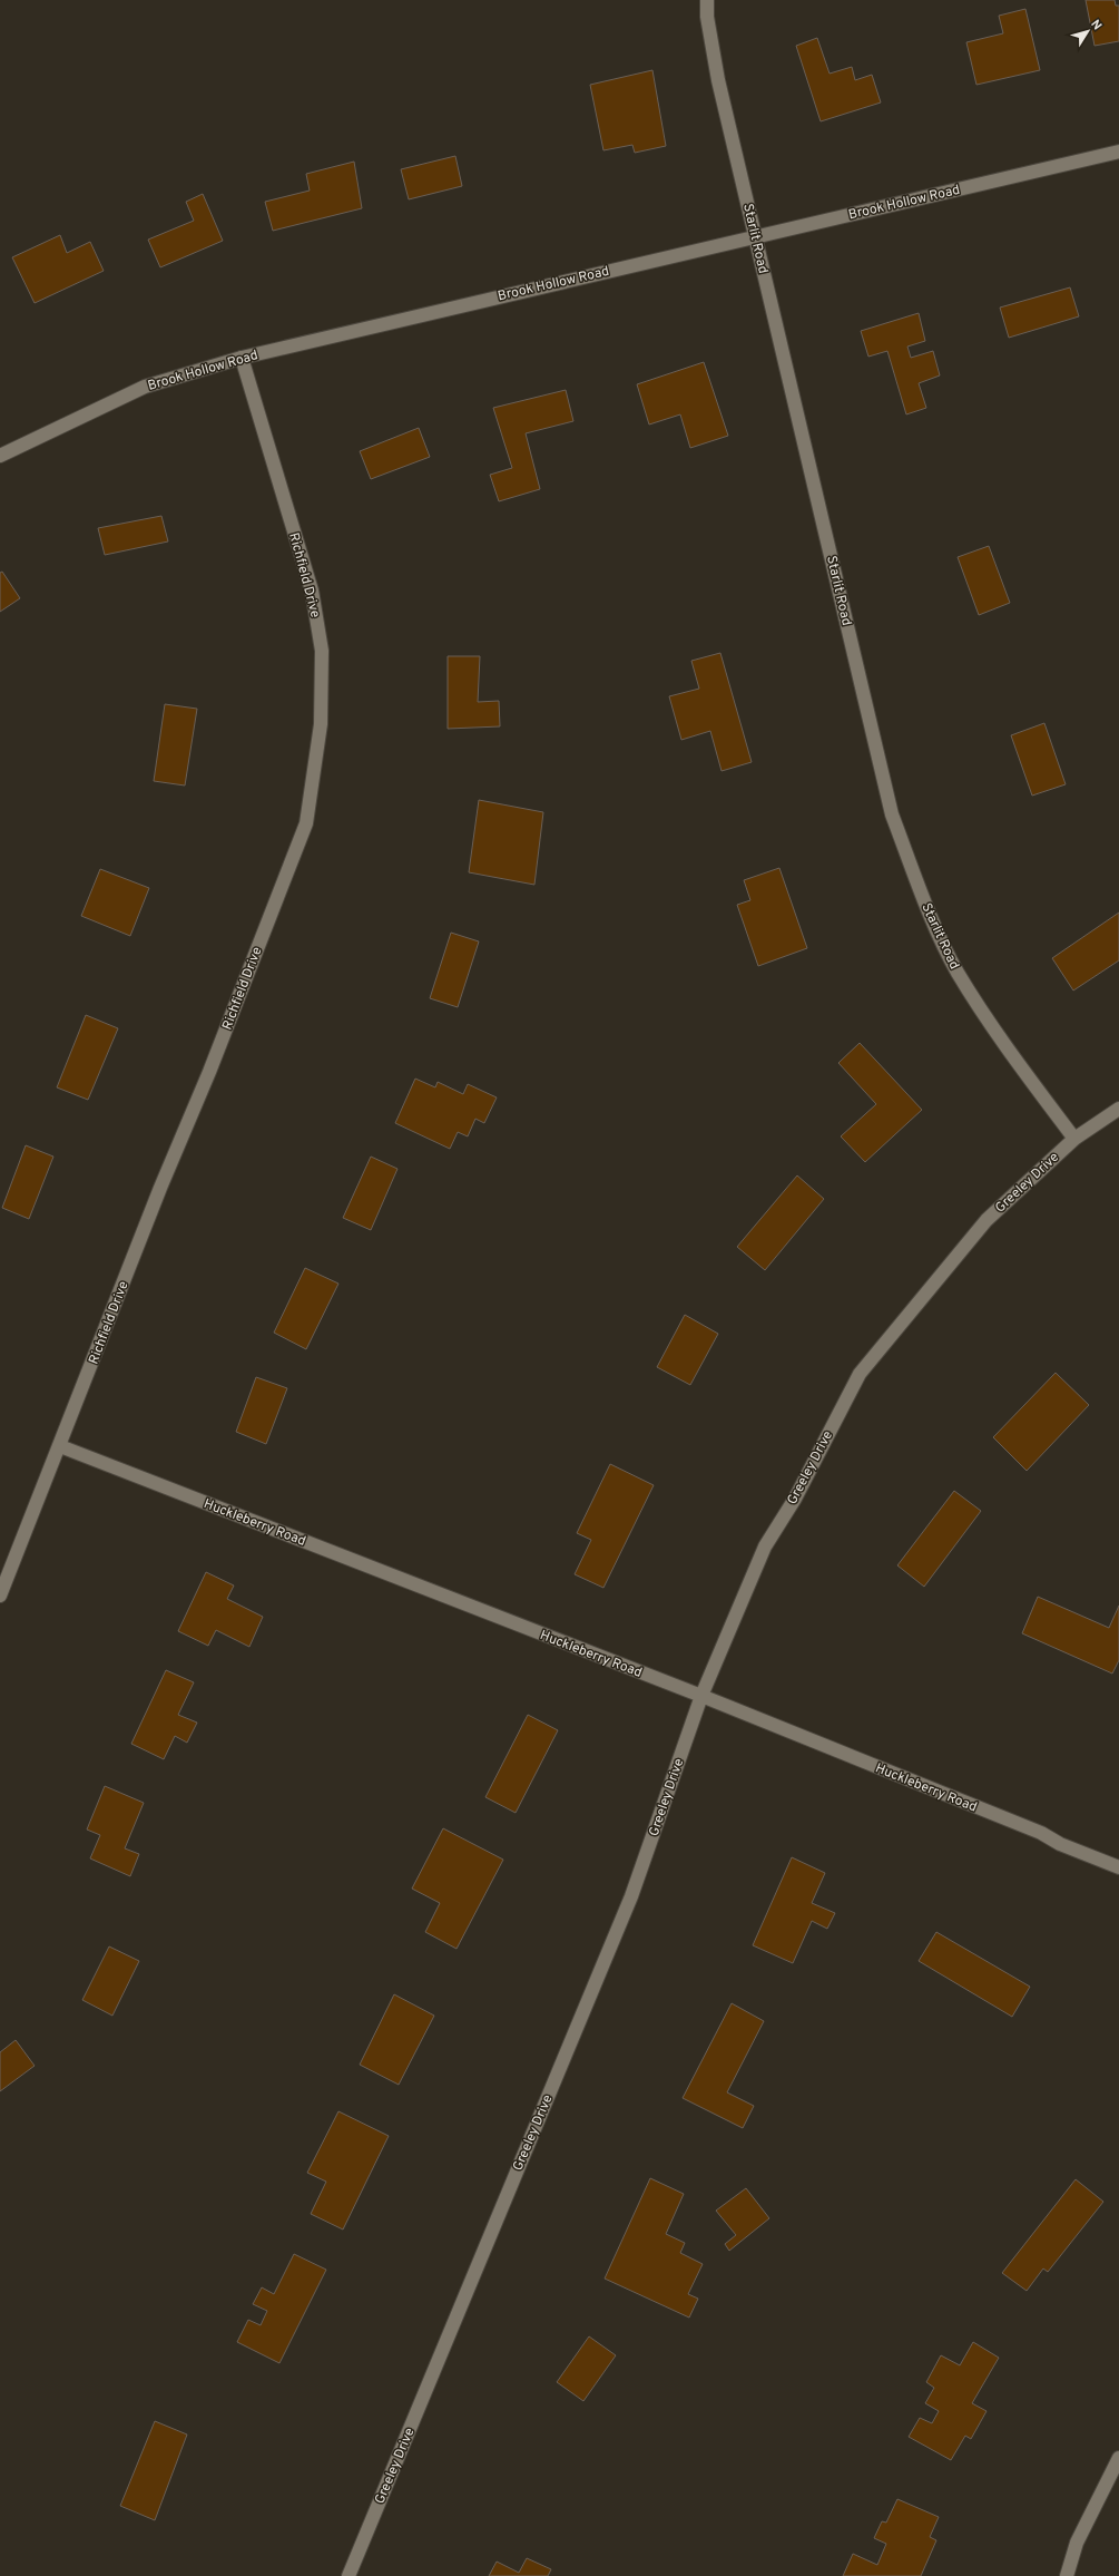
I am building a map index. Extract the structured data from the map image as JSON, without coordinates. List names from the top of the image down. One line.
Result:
{"streets":{"street":["Brook Hollow Road","Starlit Road","Richfield Drive","Greeley Drive","Huckleberry Road"]},"crossings":[["Brook Hollow Road","Starlit Road"],["Brook Hollow Road","Richfield Drive"],["Starlit Road","Greeley Drive"],["Richfield Drive","Huckleberry Road"],["Greeley Drive","Huckleberry Road"]],"north":"top right"}
